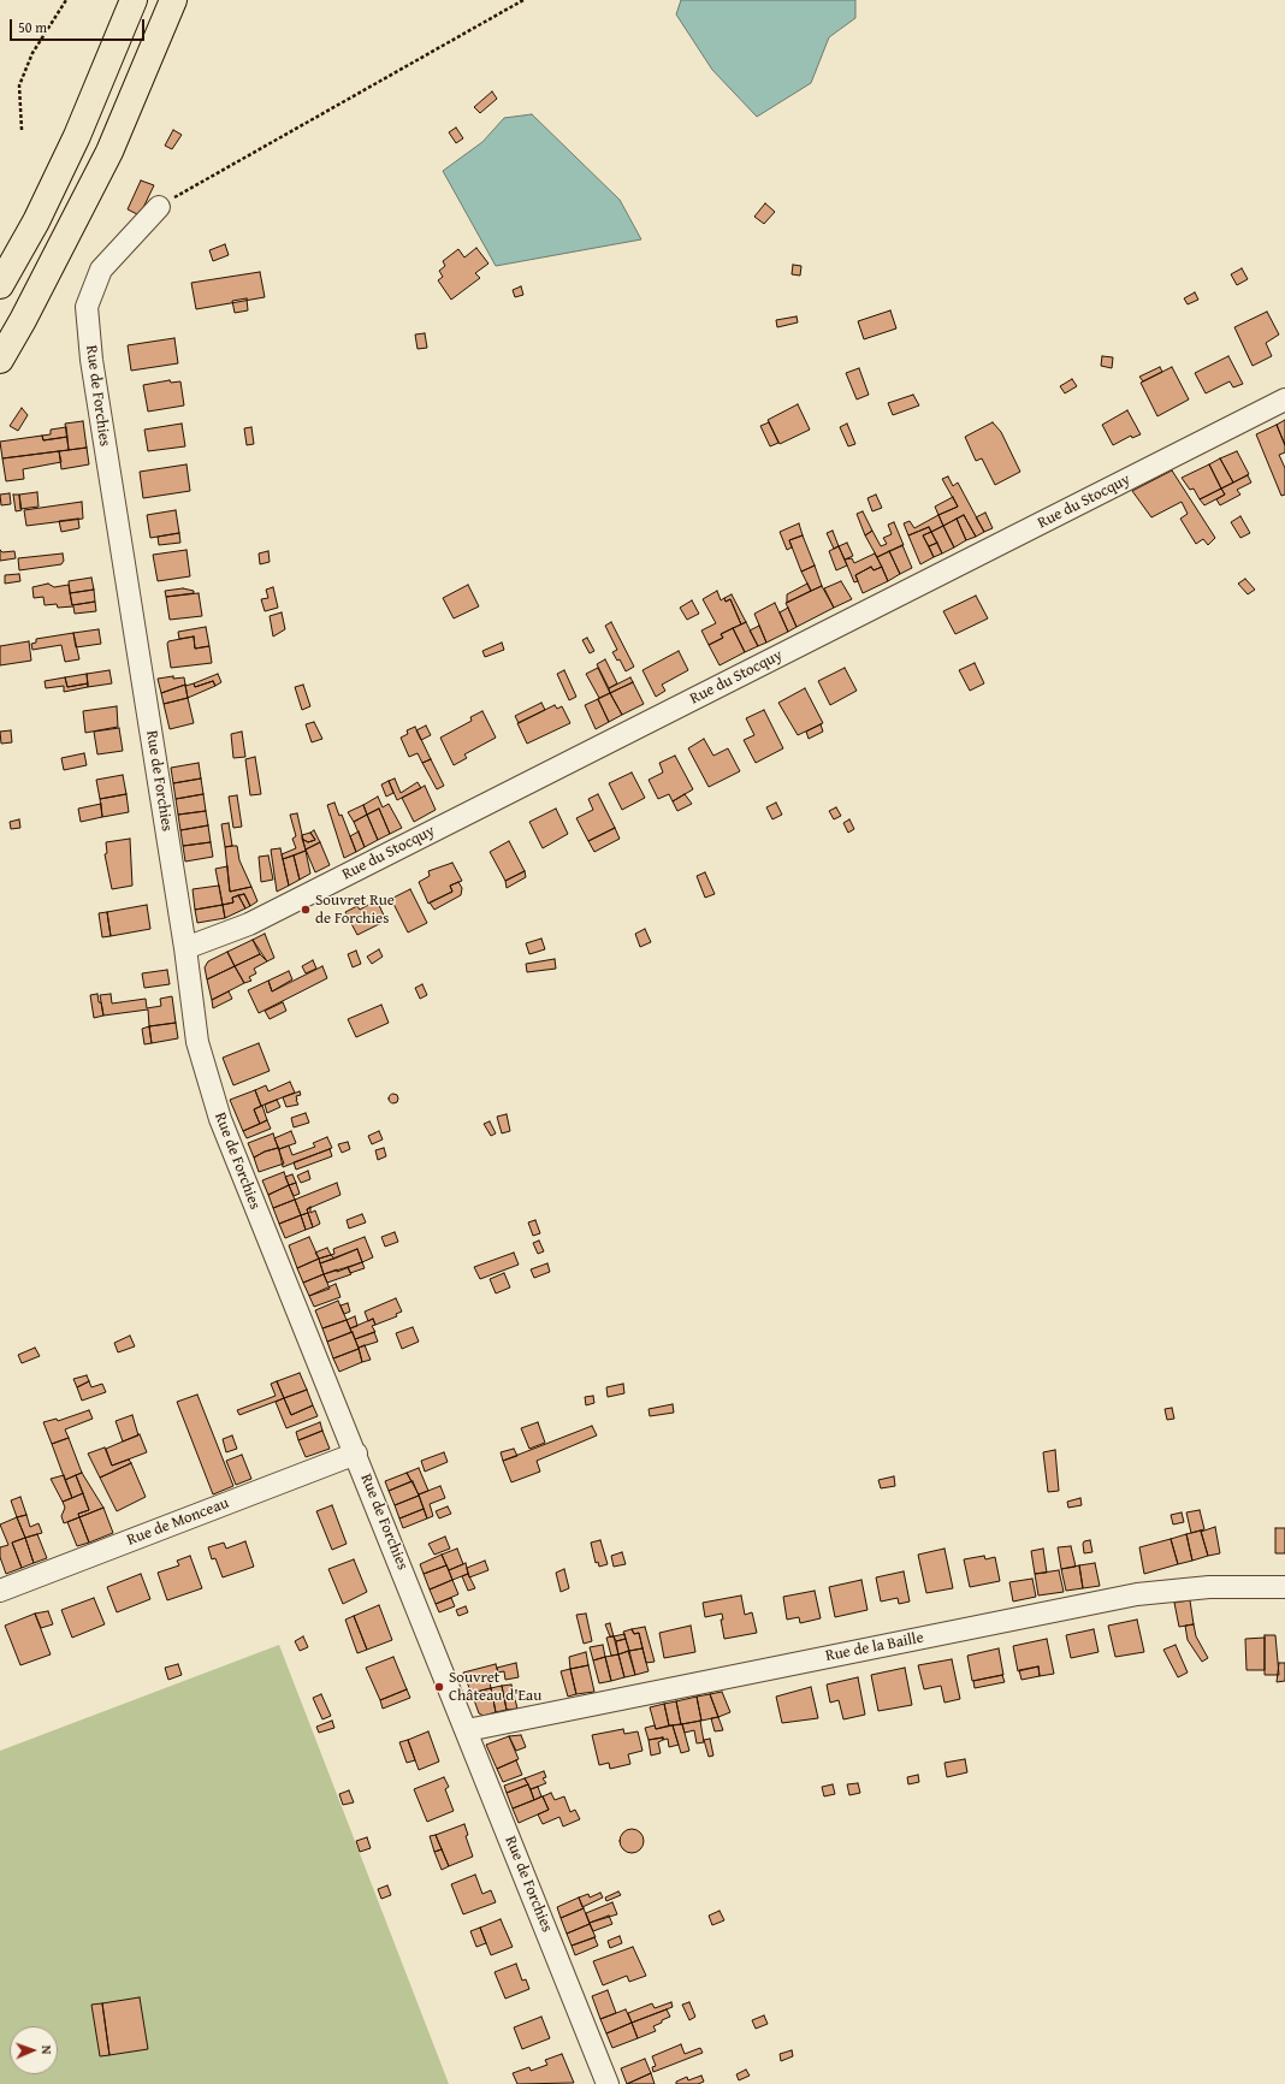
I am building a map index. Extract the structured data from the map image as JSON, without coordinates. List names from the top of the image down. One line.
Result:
{"streets":{"street":["Rue de Forchies","Rue du Stocquy","Rue de Monceau","Rue de la Baille"]},"crossings":[["Rue de Forchies","Rue du Stocquy"],["Rue de Forchies","Rue de Monceau"],["Rue de Forchies","Rue de la Baille"]],"places":["Souvret Rue de Forchies","Souvret Château d'Eau"],"scale_bar":"50 m","north":"right"}
